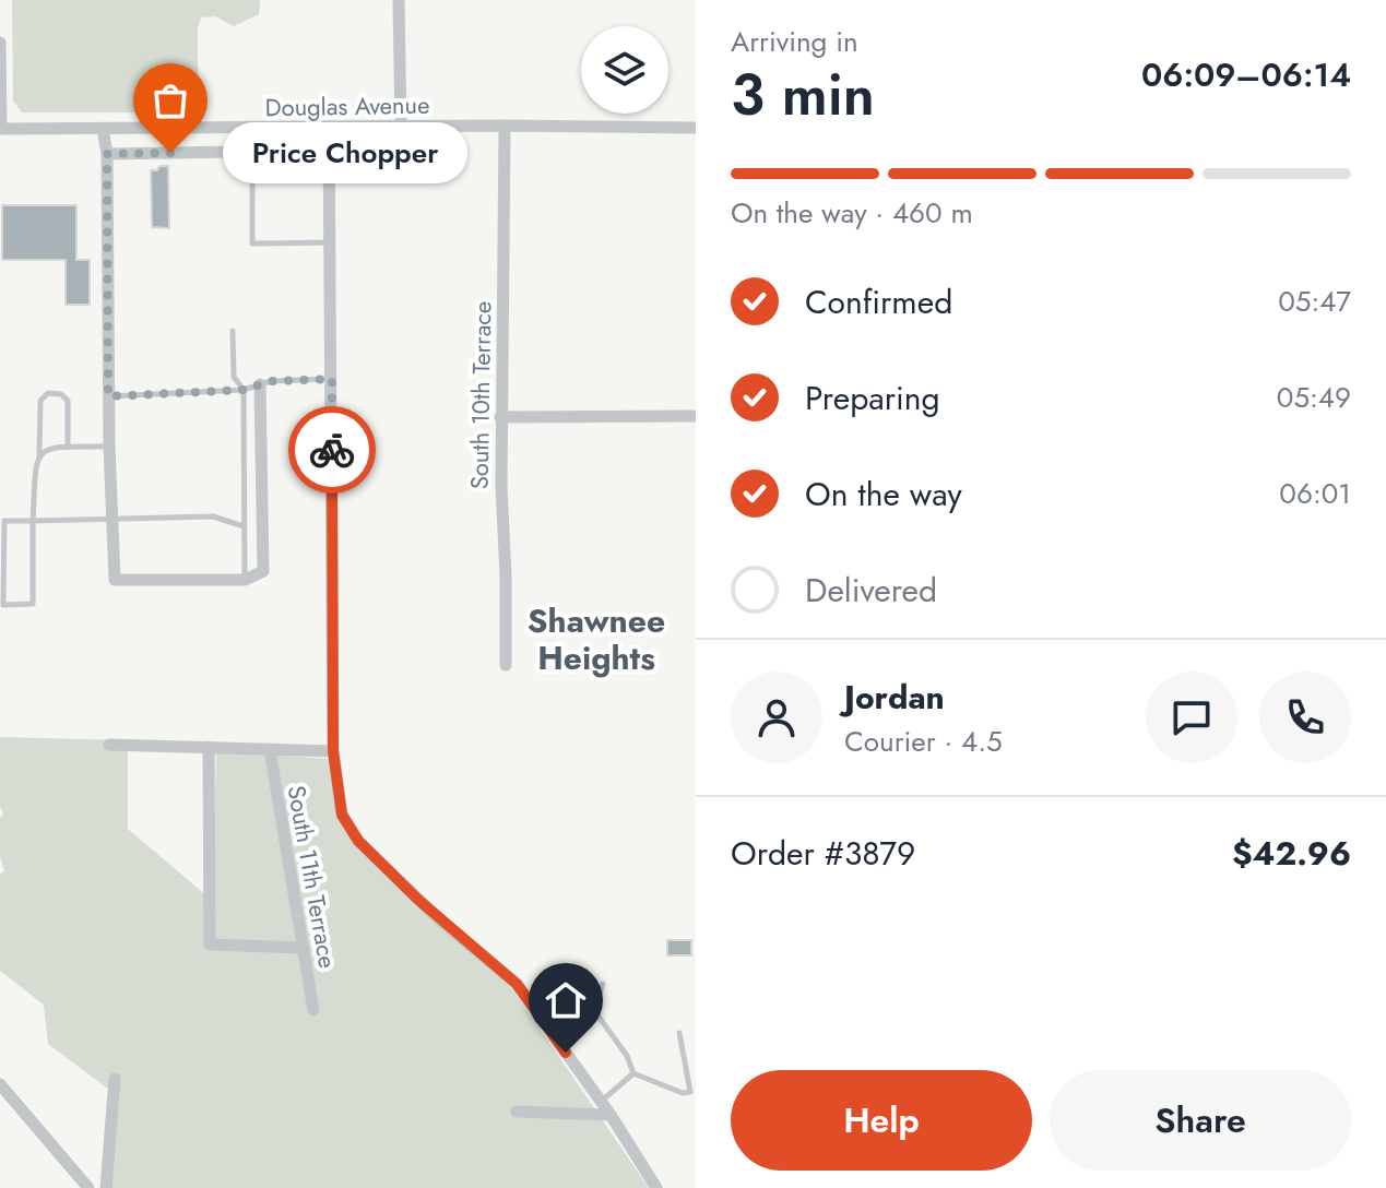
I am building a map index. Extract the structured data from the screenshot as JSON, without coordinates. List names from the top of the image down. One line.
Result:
{"streets":{"street":["Douglas Avenue","South 10th Terrace","South 11th Terrace"]},"crossings":[["Douglas Avenue","South 10th Terrace"]],"districts":["Shawnee Heights"],"places":["Price Chopper"],"page":{"heading":["3 min","Arriving in","06:09–06:14"],"panel":["Jordan","Courier · 4.5","Order #3879","$42.96"],"bubble":"Price Chopper","bar":"On the way · 460 m","list":[["Confirmed","05:47"],["Preparing","05:49"],["On the way","06:01"],"Delivered"],"buttons":["Help","Share"]}}
